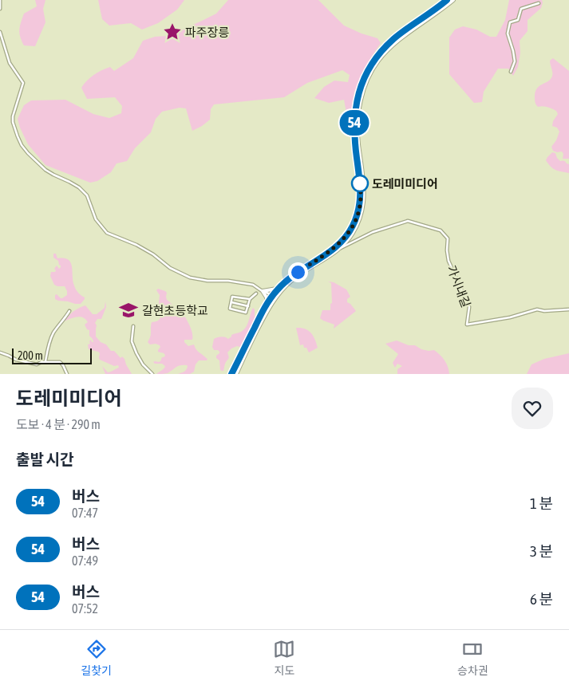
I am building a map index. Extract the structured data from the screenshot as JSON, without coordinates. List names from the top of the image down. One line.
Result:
{"streets":{"street":["가시내길"]},"places":{"place":["파주장릉"],"other":["도레미미디어"],"school or university":["갈현초등학교"]},"lines":["bus line 54"],"scale_bar":"200 m","page":{"on_map":"54","scale":"200 m","heading":[["도레미미디어","도보 · 4 분 · 290 m"],"출발 시간"],"list":[{"mark":"54","name":"버스","note":"07:47","value":"1 분"},{"mark":"54","name":"버스","note":"07:49","value":"3 분"},{"mark":"54","name":"버스","note":"07:52","value":"6 분"}],"tabs":["길찾기","지도","승차권"]}}
